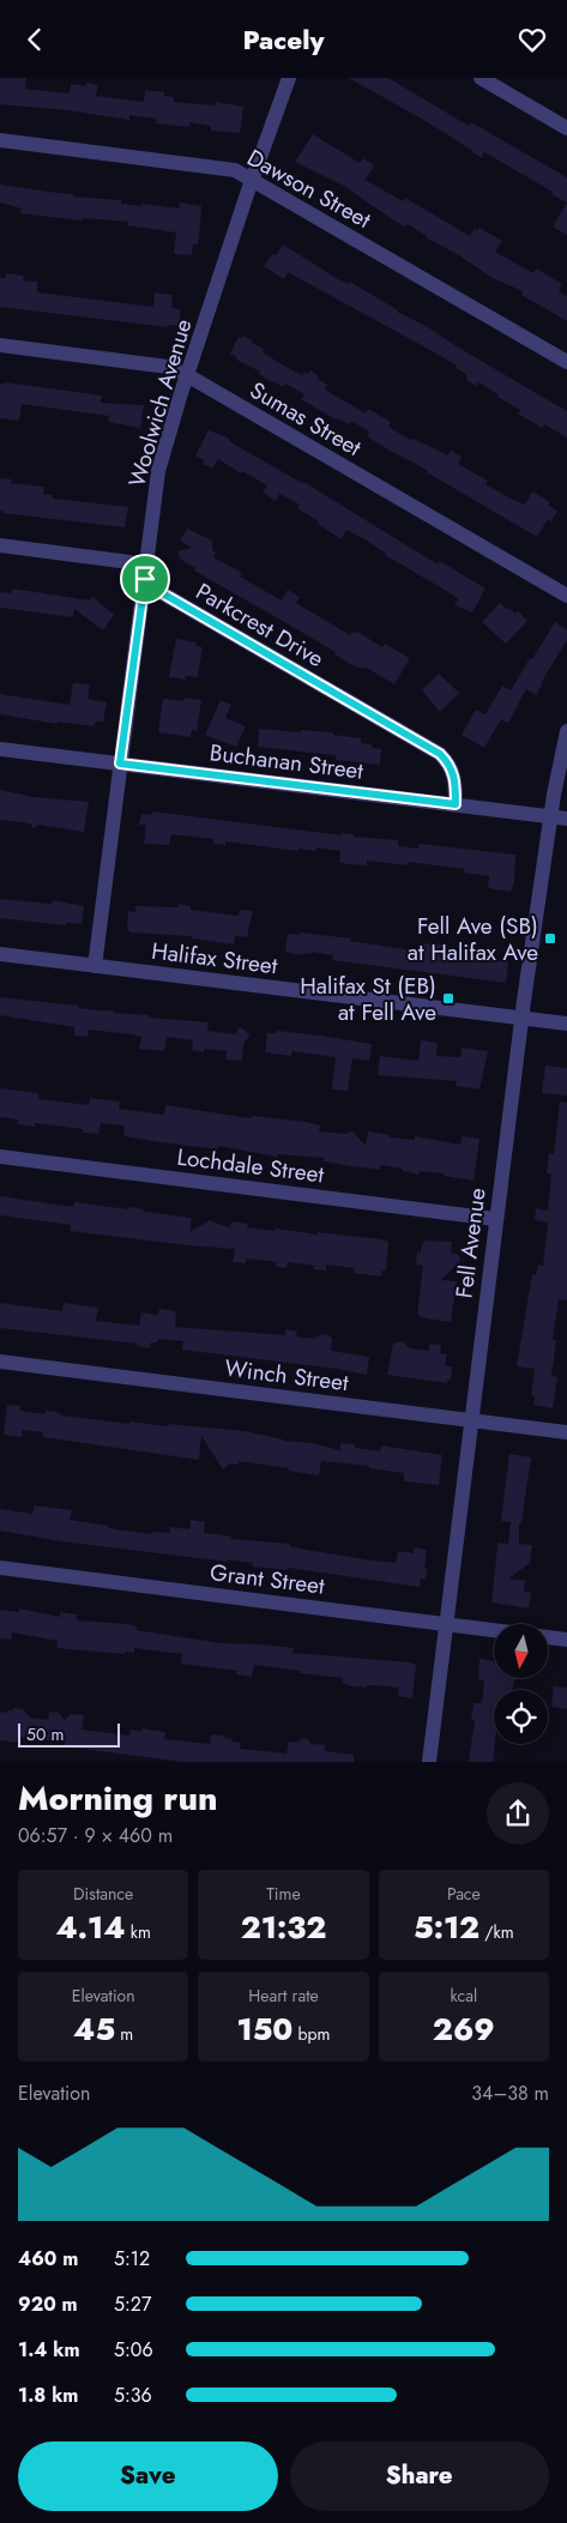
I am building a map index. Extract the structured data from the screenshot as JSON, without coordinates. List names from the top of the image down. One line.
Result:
{"streets":{"street":["Dawson Street","Woolwich Avenue","Sumas Street","Parkcrest Drive","Buchanan Street","Halifax Street","Lochdale Street","Fell Avenue","Winch Street","Grant Street"]},"crossings":[["Dawson Street","Woolwich Avenue"],["Woolwich Avenue","Sumas Street"],["Woolwich Avenue","Parkcrest Drive"],["Woolwich Avenue","Buchanan Street"],["Woolwich Avenue","Halifax Street"],["Parkcrest Drive","Buchanan Street"],["Buchanan Street","Fell Avenue"],["Halifax Street","Fell Avenue"],["Lochdale Street","Fell Avenue"],["Fell Avenue","Winch Street"],["Fell Avenue","Grant Street"]],"places":{"transit":["Fell Ave (SB) at Halifax Ave","Halifax St (EB) at Fell Ave"]},"scale_bar":"50 m","north":"bottom","page":{"header":"Pacely","scale":"50 m","heading":["Morning run","06:57 · 9 × 460 m"],"stats":[["Distance","4.14 km"],["Time","21:32"],["Pace","5:12 /km"],["Elevation","45 m"],["Heart rate","150 bpm"],["kcal","269"]],"chart":["Elevation","34–38 m"],"list":[{"name":"460 m","note":"5:12"},{"name":"920 m","note":"5:27"},{"name":"1.4 km","note":"5:06"},{"name":"1.8 km","note":"5:36"}],"buttons":["Save","Share"]}}
